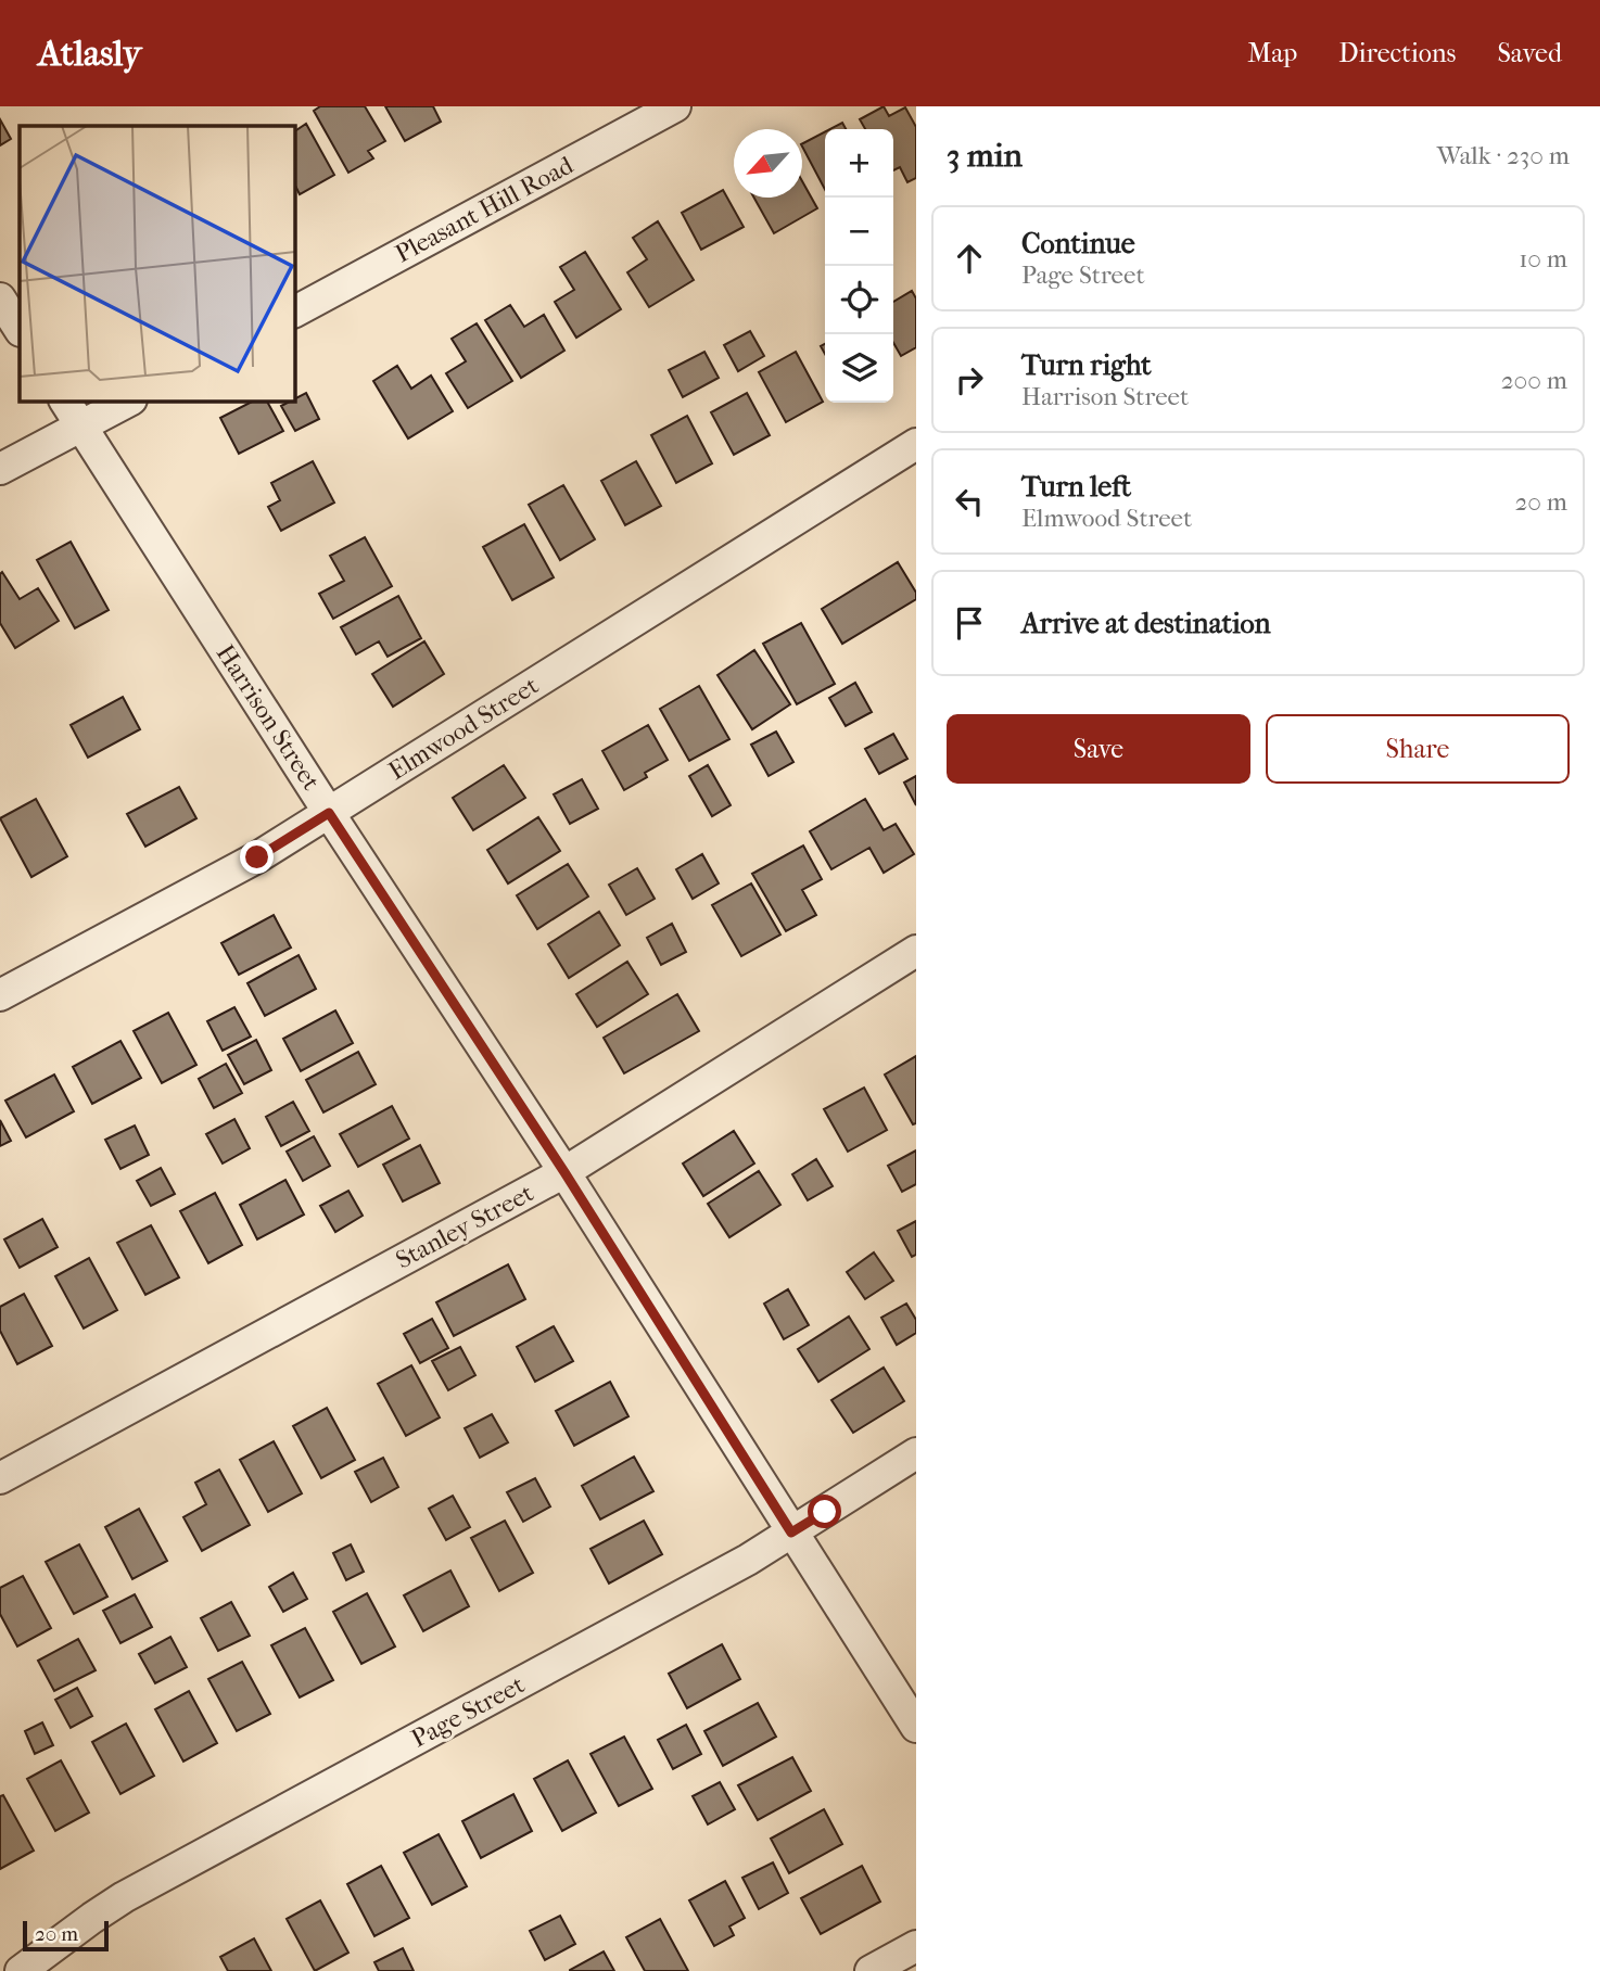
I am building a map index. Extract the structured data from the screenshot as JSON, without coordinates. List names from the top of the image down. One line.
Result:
{"streets":{"street":["Pleasant Hill Road","Harrison Street","Elmwood Street","Stanley Street","Page Street"]},"crossings":[["Harrison Street","Elmwood Street"],["Harrison Street","Stanley Street"],["Harrison Street","Page Street"]],"scale_bar":"20 m","north":"bottom left","page":{"header":"Atlasly","nav":["Map","Directions","Saved"],"heading":["3 min","Walk · 230 m"],"map_buttons":["+","−"],"list":[["Continue","Page Street","10 m"],["Turn right","Harrison Street","200 m"],["Turn left","Elmwood Street","20 m"],"Arrive at destination"],"buttons":["Save","Share"],"scale":"20 m"}}
